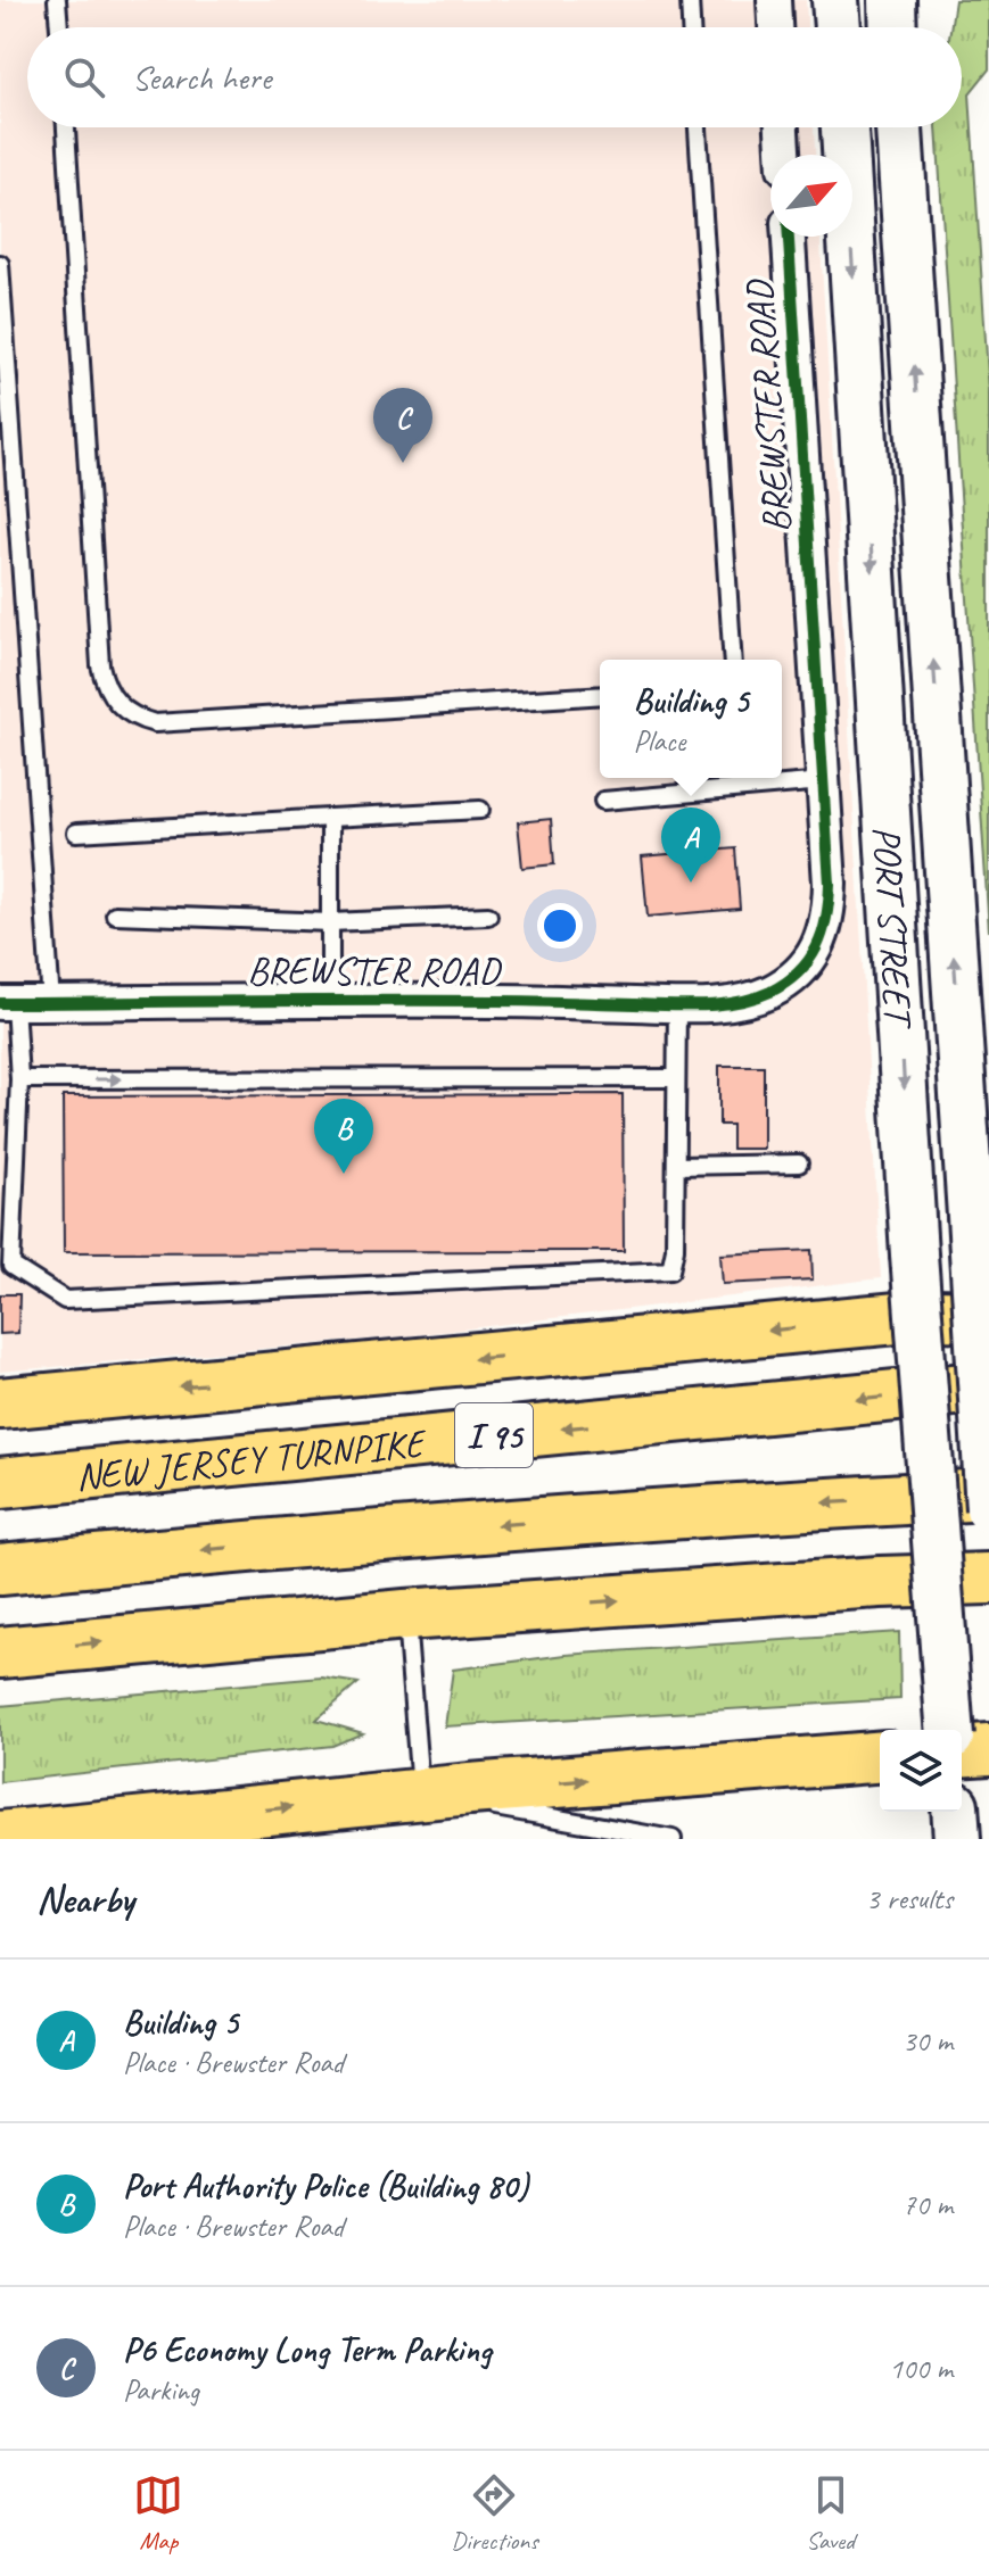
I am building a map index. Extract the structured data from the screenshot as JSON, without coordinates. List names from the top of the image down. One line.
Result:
{"streets":{"highway":["I 95","NEW JERSEY TURNPIKE"],"main road":["PORT STREET"],"street":["BREWSTER ROAD"]},"north":"top right","page":{"search":"Search here","pins":["C","A","B"],"popup":["Building 5","Place"],"heading":["Nearby","3 results"],"list":[{"mark":"A","name":"Building 5","note":"Place · Brewster Road","value":"30 m"},{"mark":"B","name":"Port Authority Police (Building 80)","note":"Place · Brewster Road","value":"70 m"},{"mark":"C","name":"P6 Economy Long Term Parking","note":"Parking","value":"100 m"}],"nav":["Map","Directions","Saved"]}}
